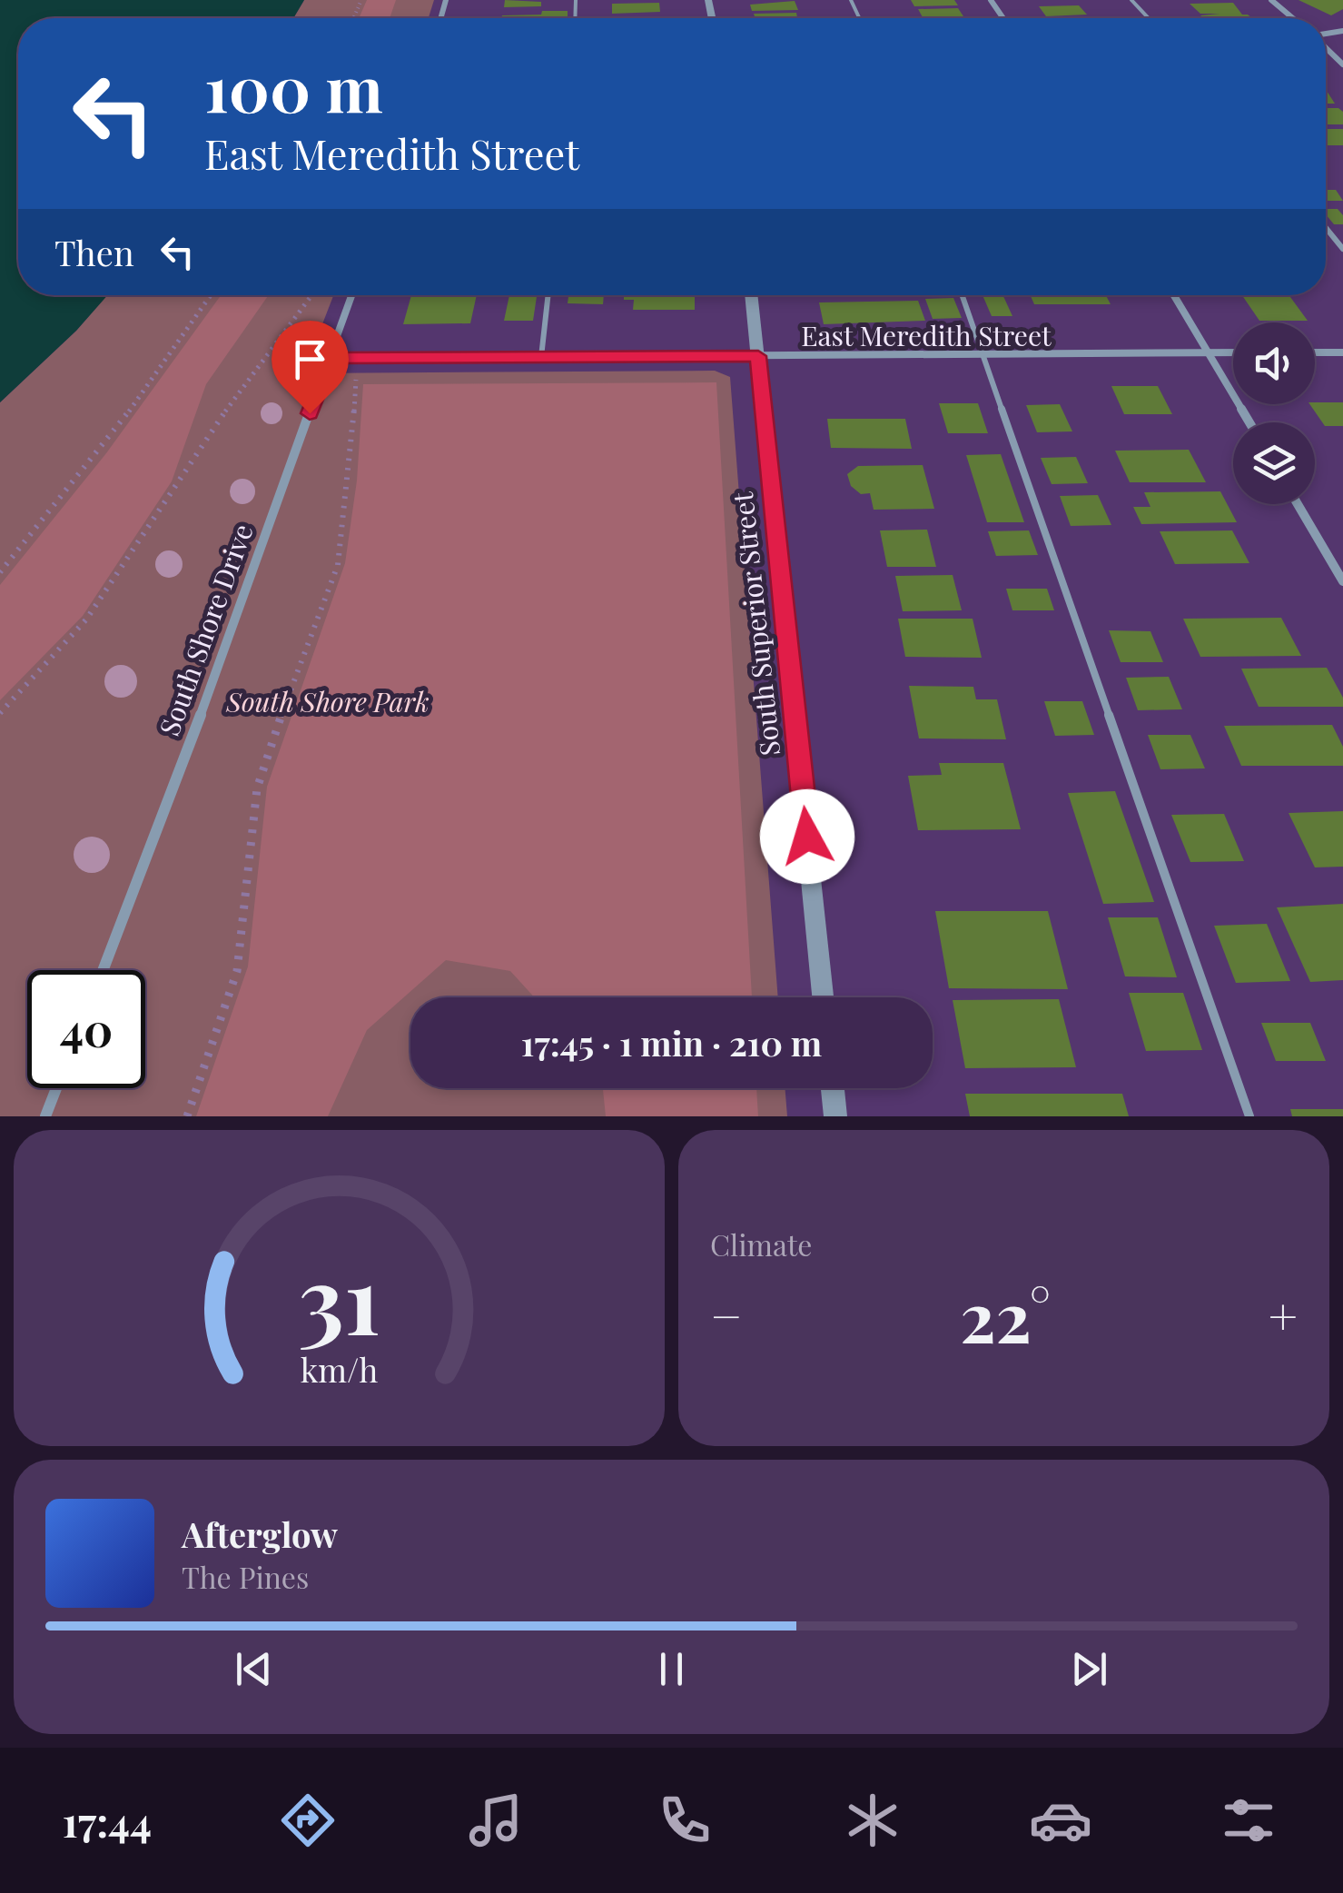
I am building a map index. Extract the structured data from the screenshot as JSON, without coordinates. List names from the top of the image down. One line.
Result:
{"streets":{"street":["East Meredith Street","South Superior Street","South Shore Drive"]},"crossings":[["East Meredith Street","South Superior Street"],["East Meredith Street","South Shore Drive"]],"parks":["South Shore Park"],"page":{"turn":["100 m","East Meredith Street"],"then":"Then","limit":"40","trip":"17:45 · 1 min · 210 m","tile":"Climate","heat":["−","22°","+"],"song":["Afterglow","The Pines"],"tabs":"17:44","gauge":["31","km/h"]}}
